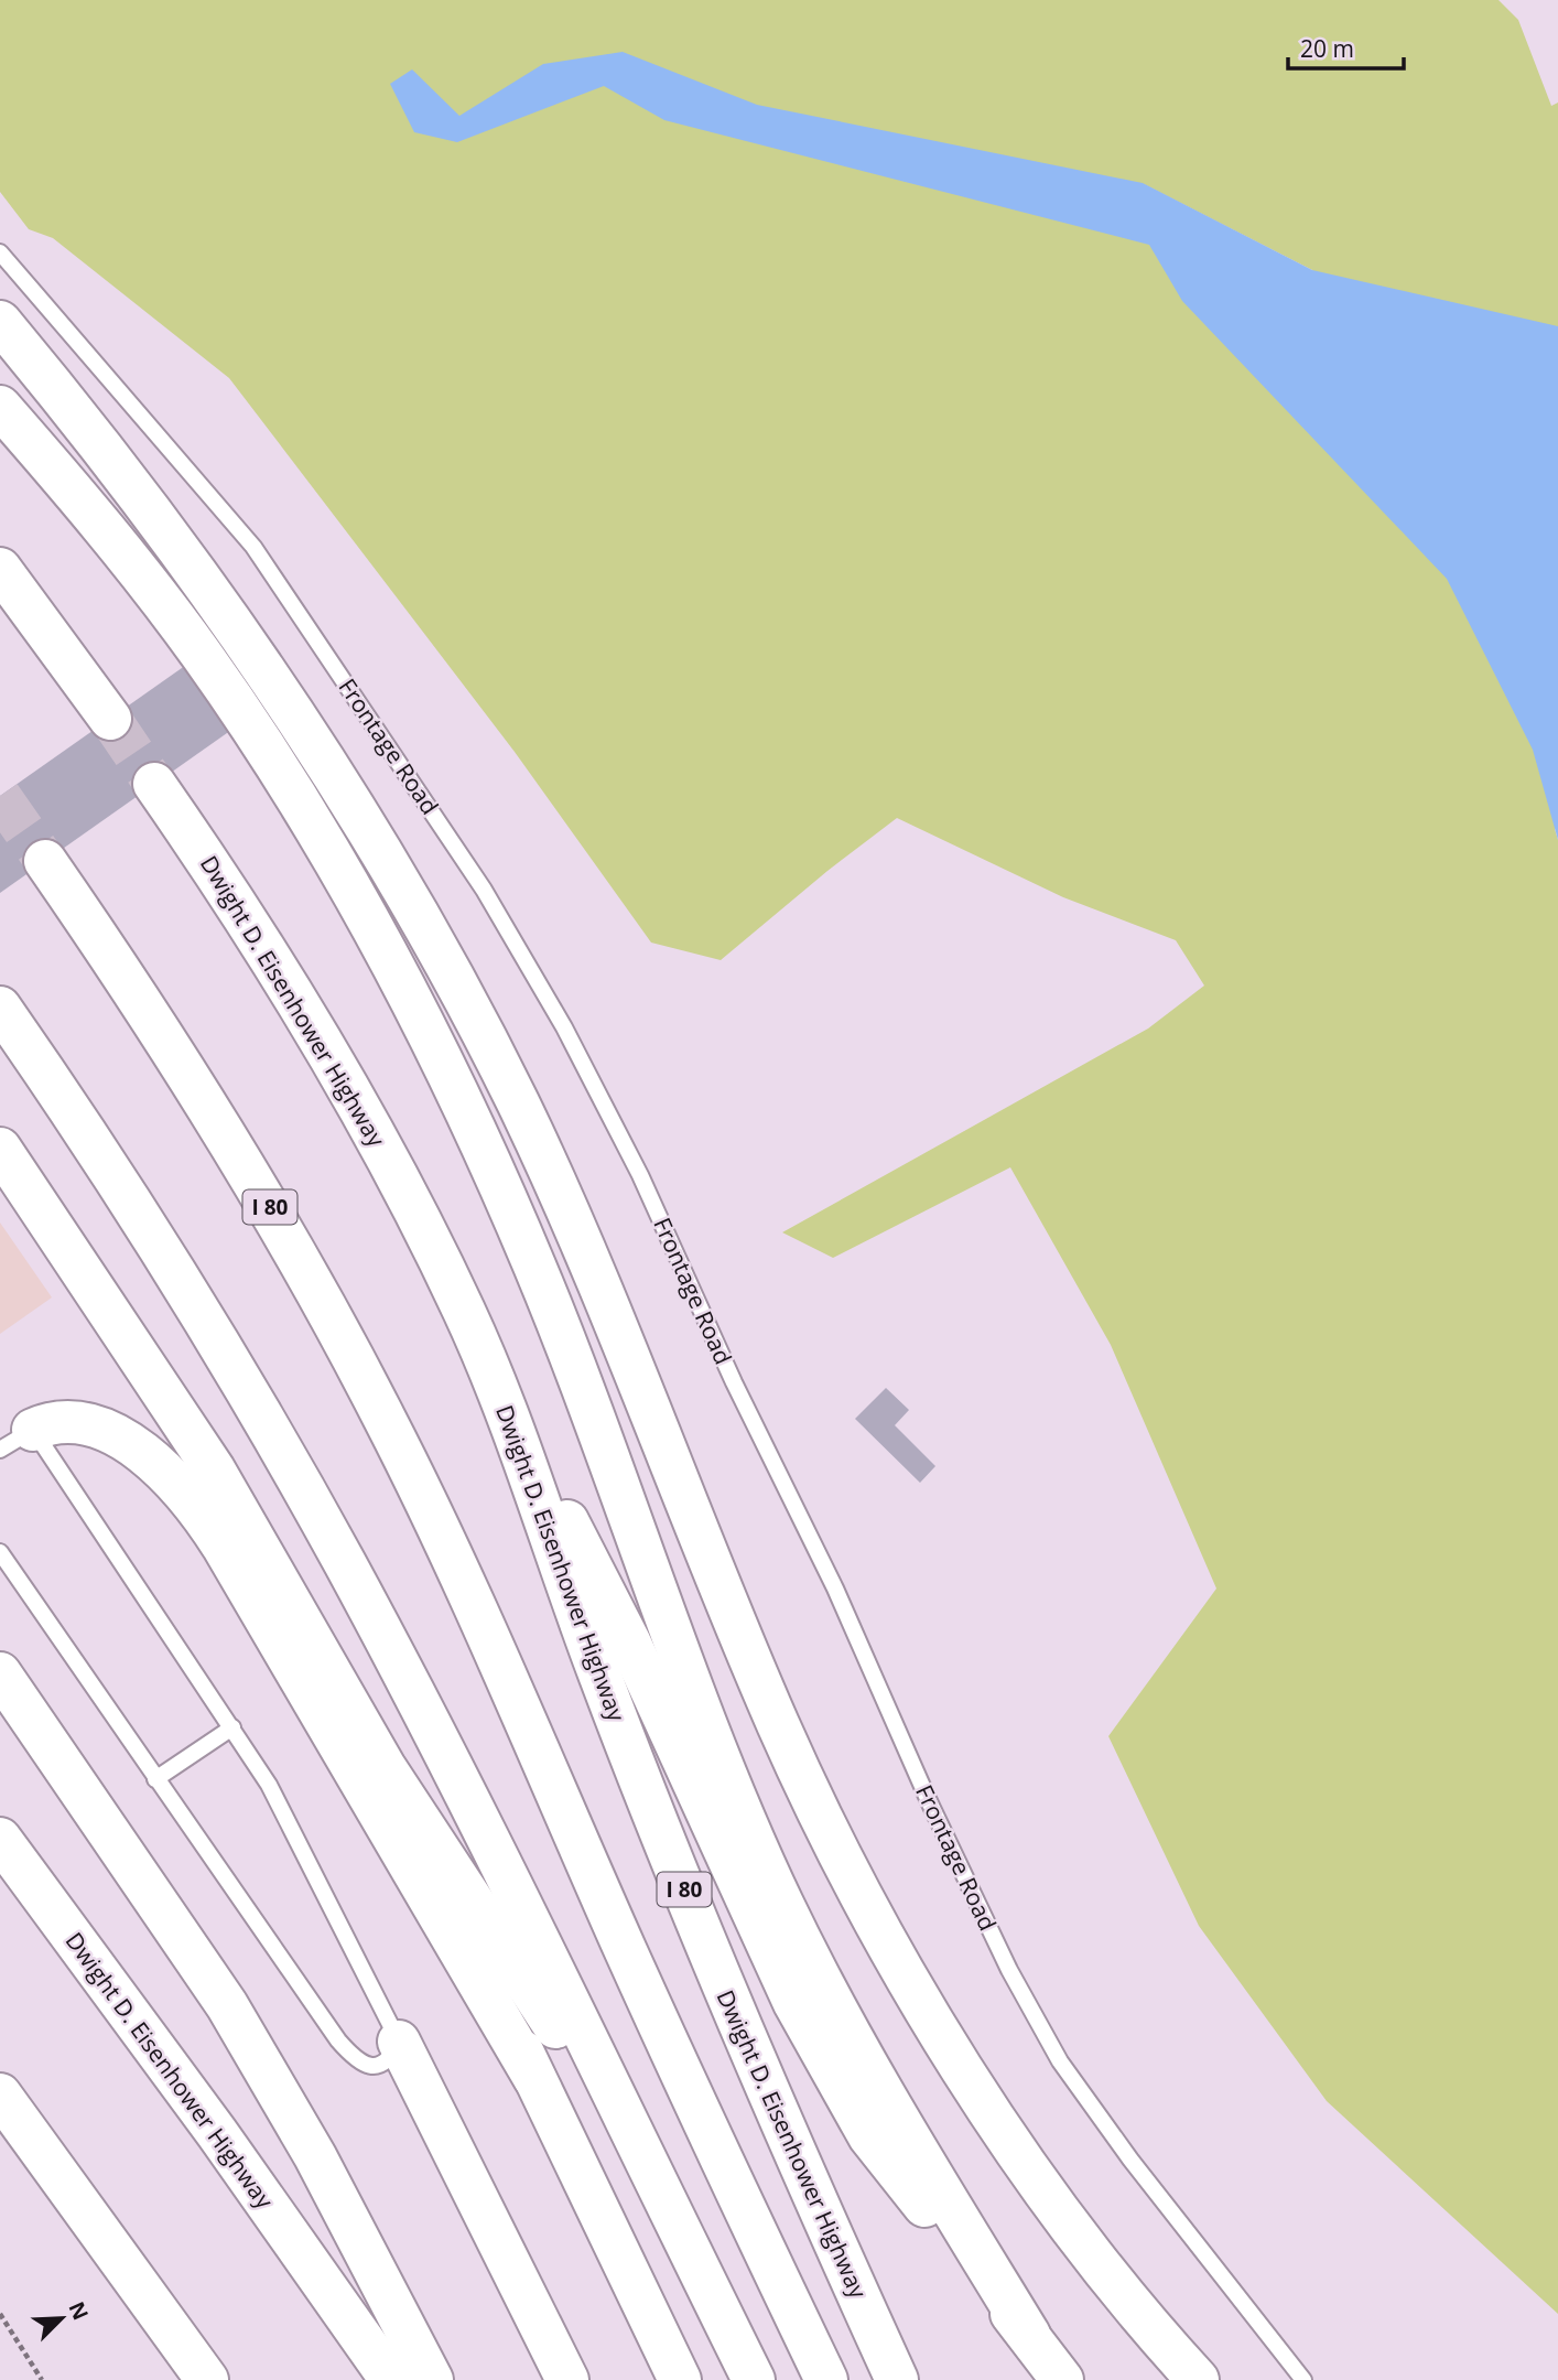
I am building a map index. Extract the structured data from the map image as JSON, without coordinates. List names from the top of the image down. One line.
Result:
{"streets":{"highway":["Dwight D. Eisenhower Highway","I 80"],"lane":["Frontage Road"]},"scale_bar":"20 m","north":"top right"}
